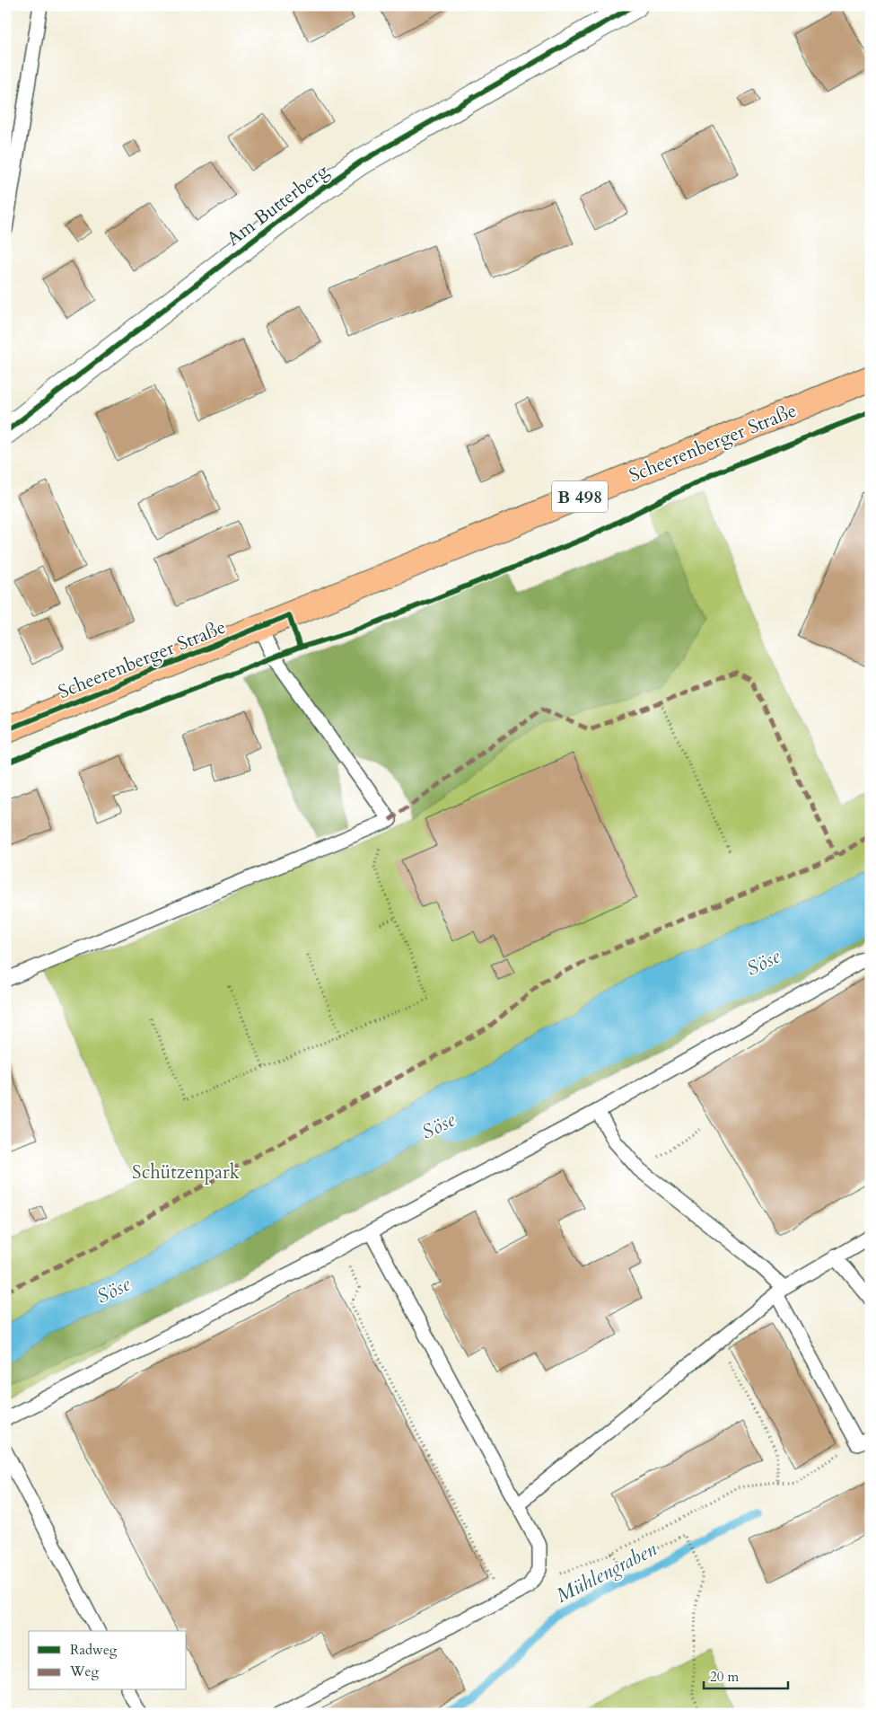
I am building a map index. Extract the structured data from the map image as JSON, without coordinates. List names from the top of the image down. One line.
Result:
{"streets":{"main road":["Scheerenberger Straße","B 498"],"street":["Am Butterberg"]},"water":["Söse","Mühlengraben"],"parks":["Schützenpark"],"legend":["Radweg","Weg"],"scale_bar":"20 m"}
